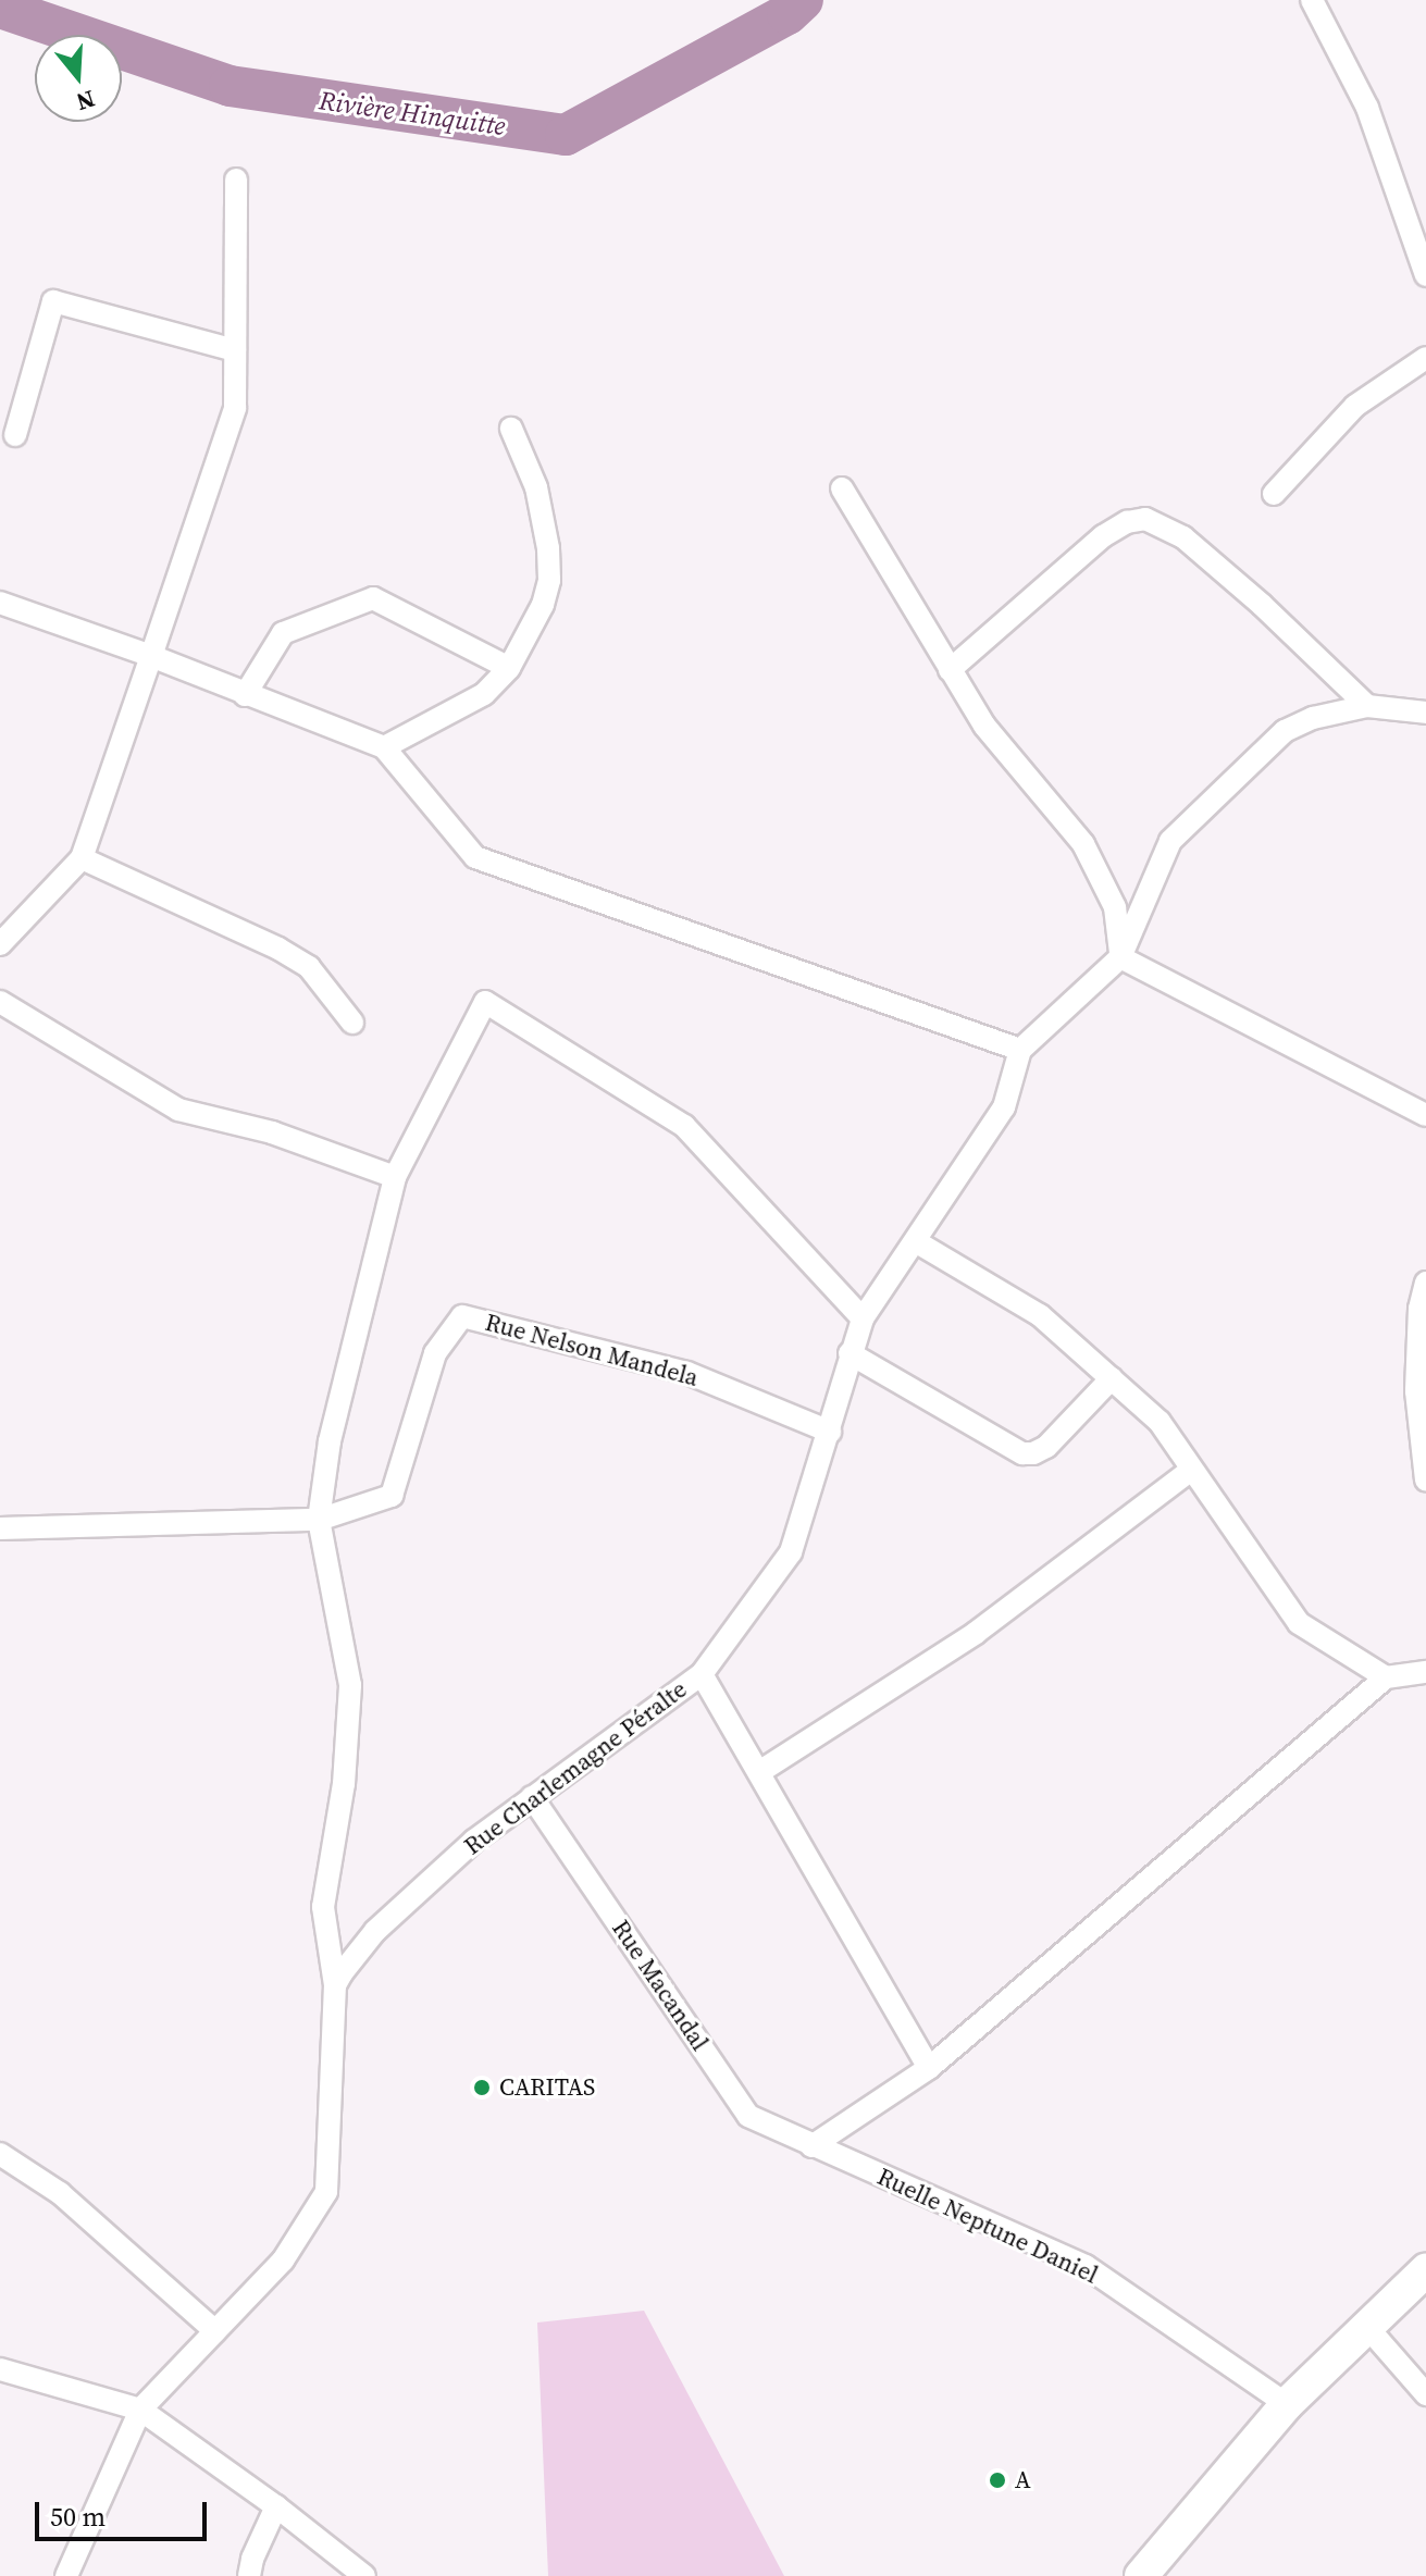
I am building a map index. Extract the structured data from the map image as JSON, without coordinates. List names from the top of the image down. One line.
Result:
{"streets":{"street":["Rue Nelson Mandela","Rue Charlemagne Péralte","Rue Macandal","Ruelle Neptune Daniel"]},"crossings":[["Rue Nelson Mandela","Rue Charlemagne Péralte"],["Rue Charlemagne Péralte","Rue Macandal"],["Rue Macandal","Ruelle Neptune Daniel"]],"water":["Rivière Hinquitte"],"places":["CARITAS","A"],"scale_bar":"50 m","north":"bottom"}
